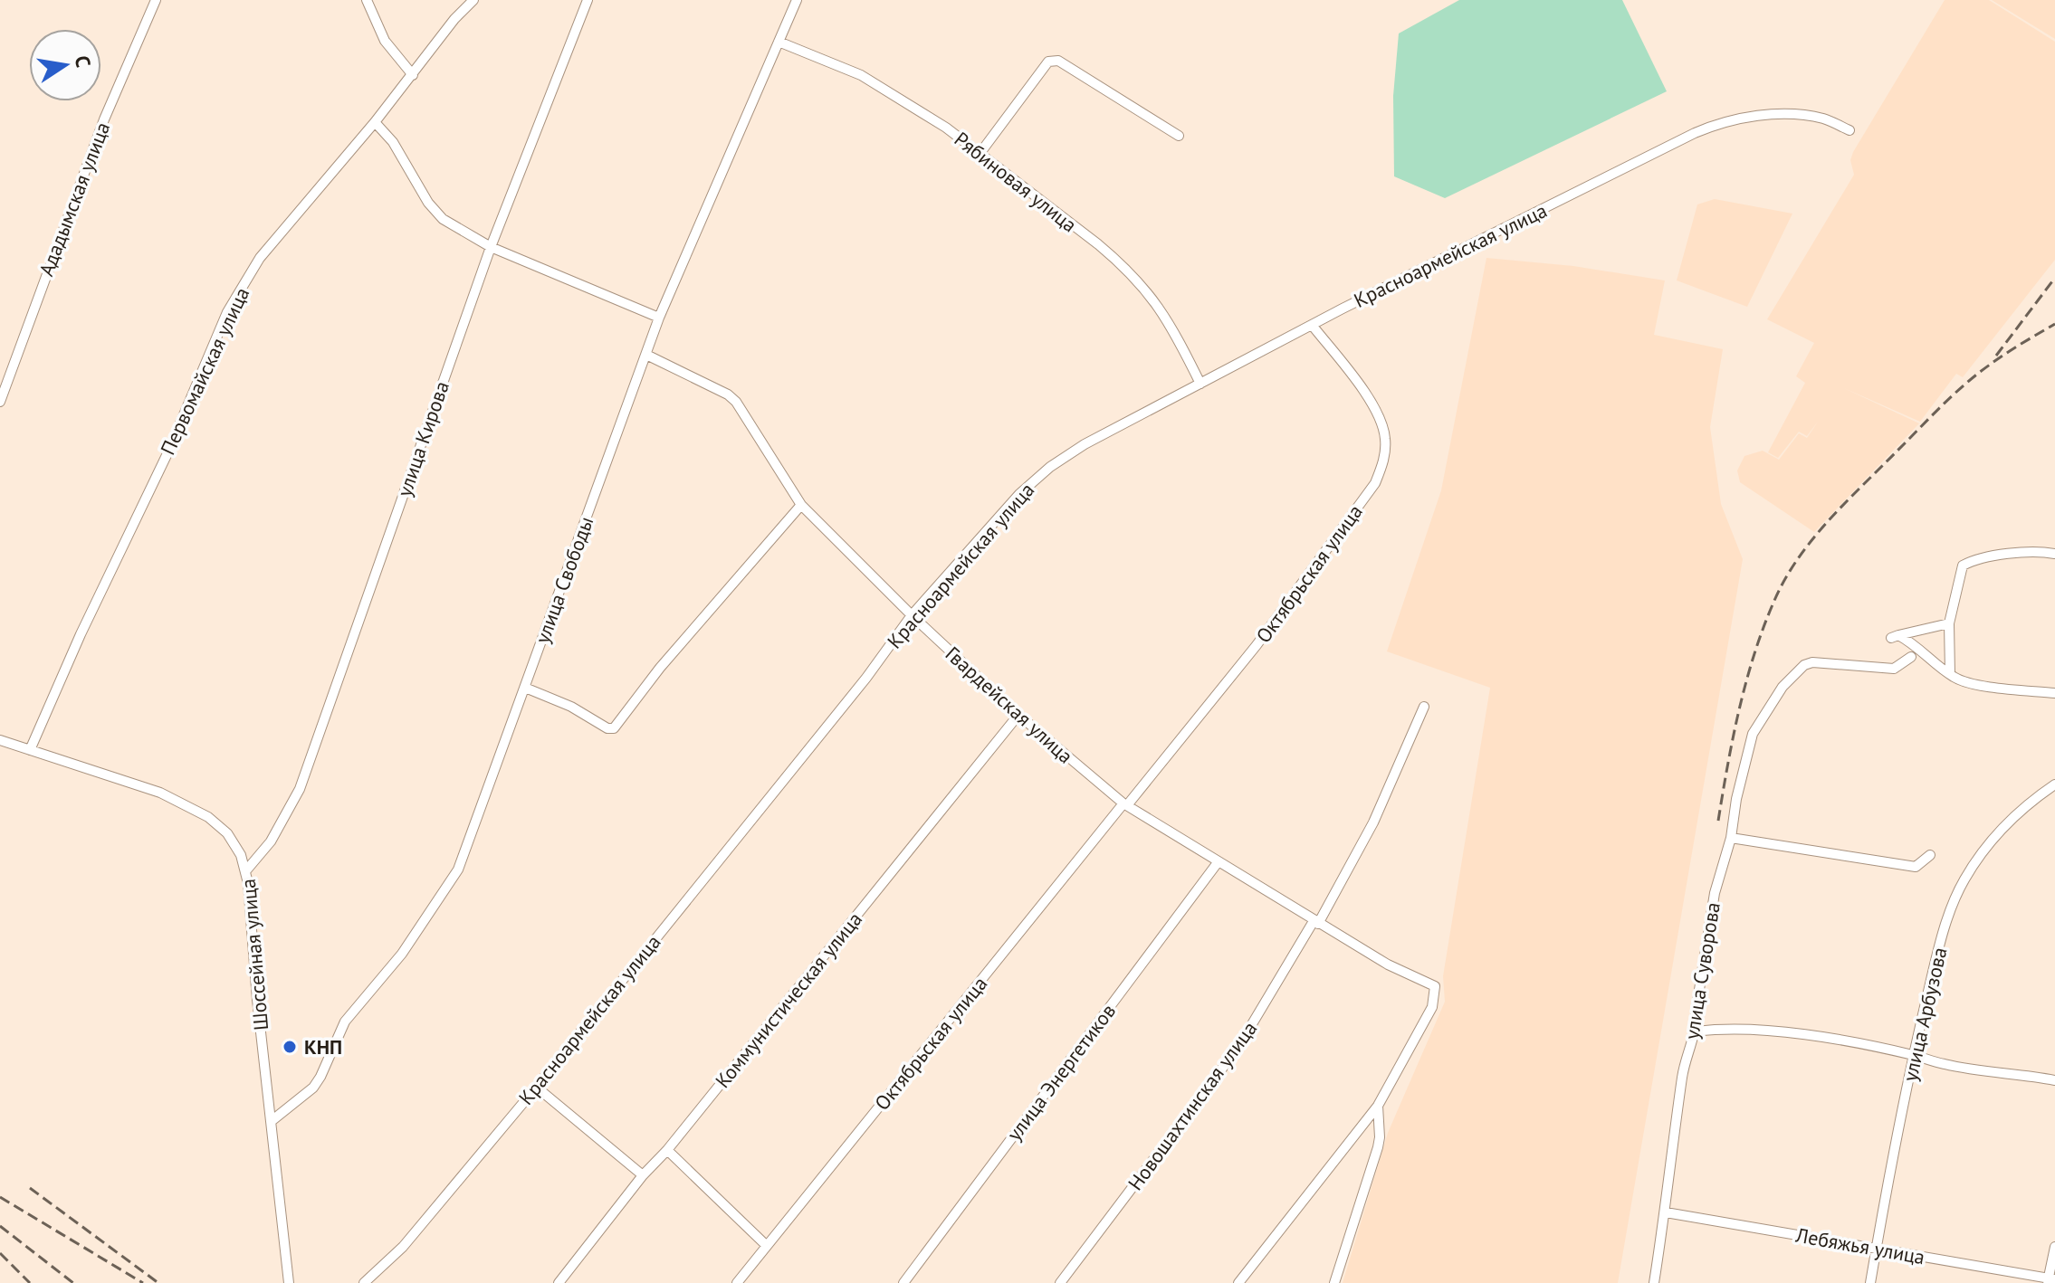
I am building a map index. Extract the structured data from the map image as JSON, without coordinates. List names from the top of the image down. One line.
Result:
{"streets":{"street":["Рябиновая улица","Ададымская улица","Красноармейская улица","Первомайская улица","улица Кирова","Октябрьская улица","улица Свободы","Гвардейская улица","Шоссейная улица","улица Суворова","Коммунистическая улица","улица Арбузова","улица Энергетиков","Новошахтинская улица","Лебяжья улица"]},"crossings":[["Рябиновая улица","Красноармейская улица"],["Рябиновая улица","улица Свободы"],["Красноармейская улица","Октябрьская улица"],["Красноармейская улица","Гвардейская улица"],["Первомайская улица","Шоссейная улица"],["улица Кирова","Шоссейная улица"],["Октябрьская улица","Гвардейская улица"],["улица Свободы","Гвардейская улица"],["улица Свободы","Шоссейная улица"],["Гвардейская улица","Коммунистическая улица"],["Гвардейская улица","улица Энергетиков"],["Гвардейская улица","Новошахтинская улица"],["улица Суворова","Лебяжья улица"],["улица Арбузова","Лебяжья улица"]],"places":["КНП"],"north":"right"}
